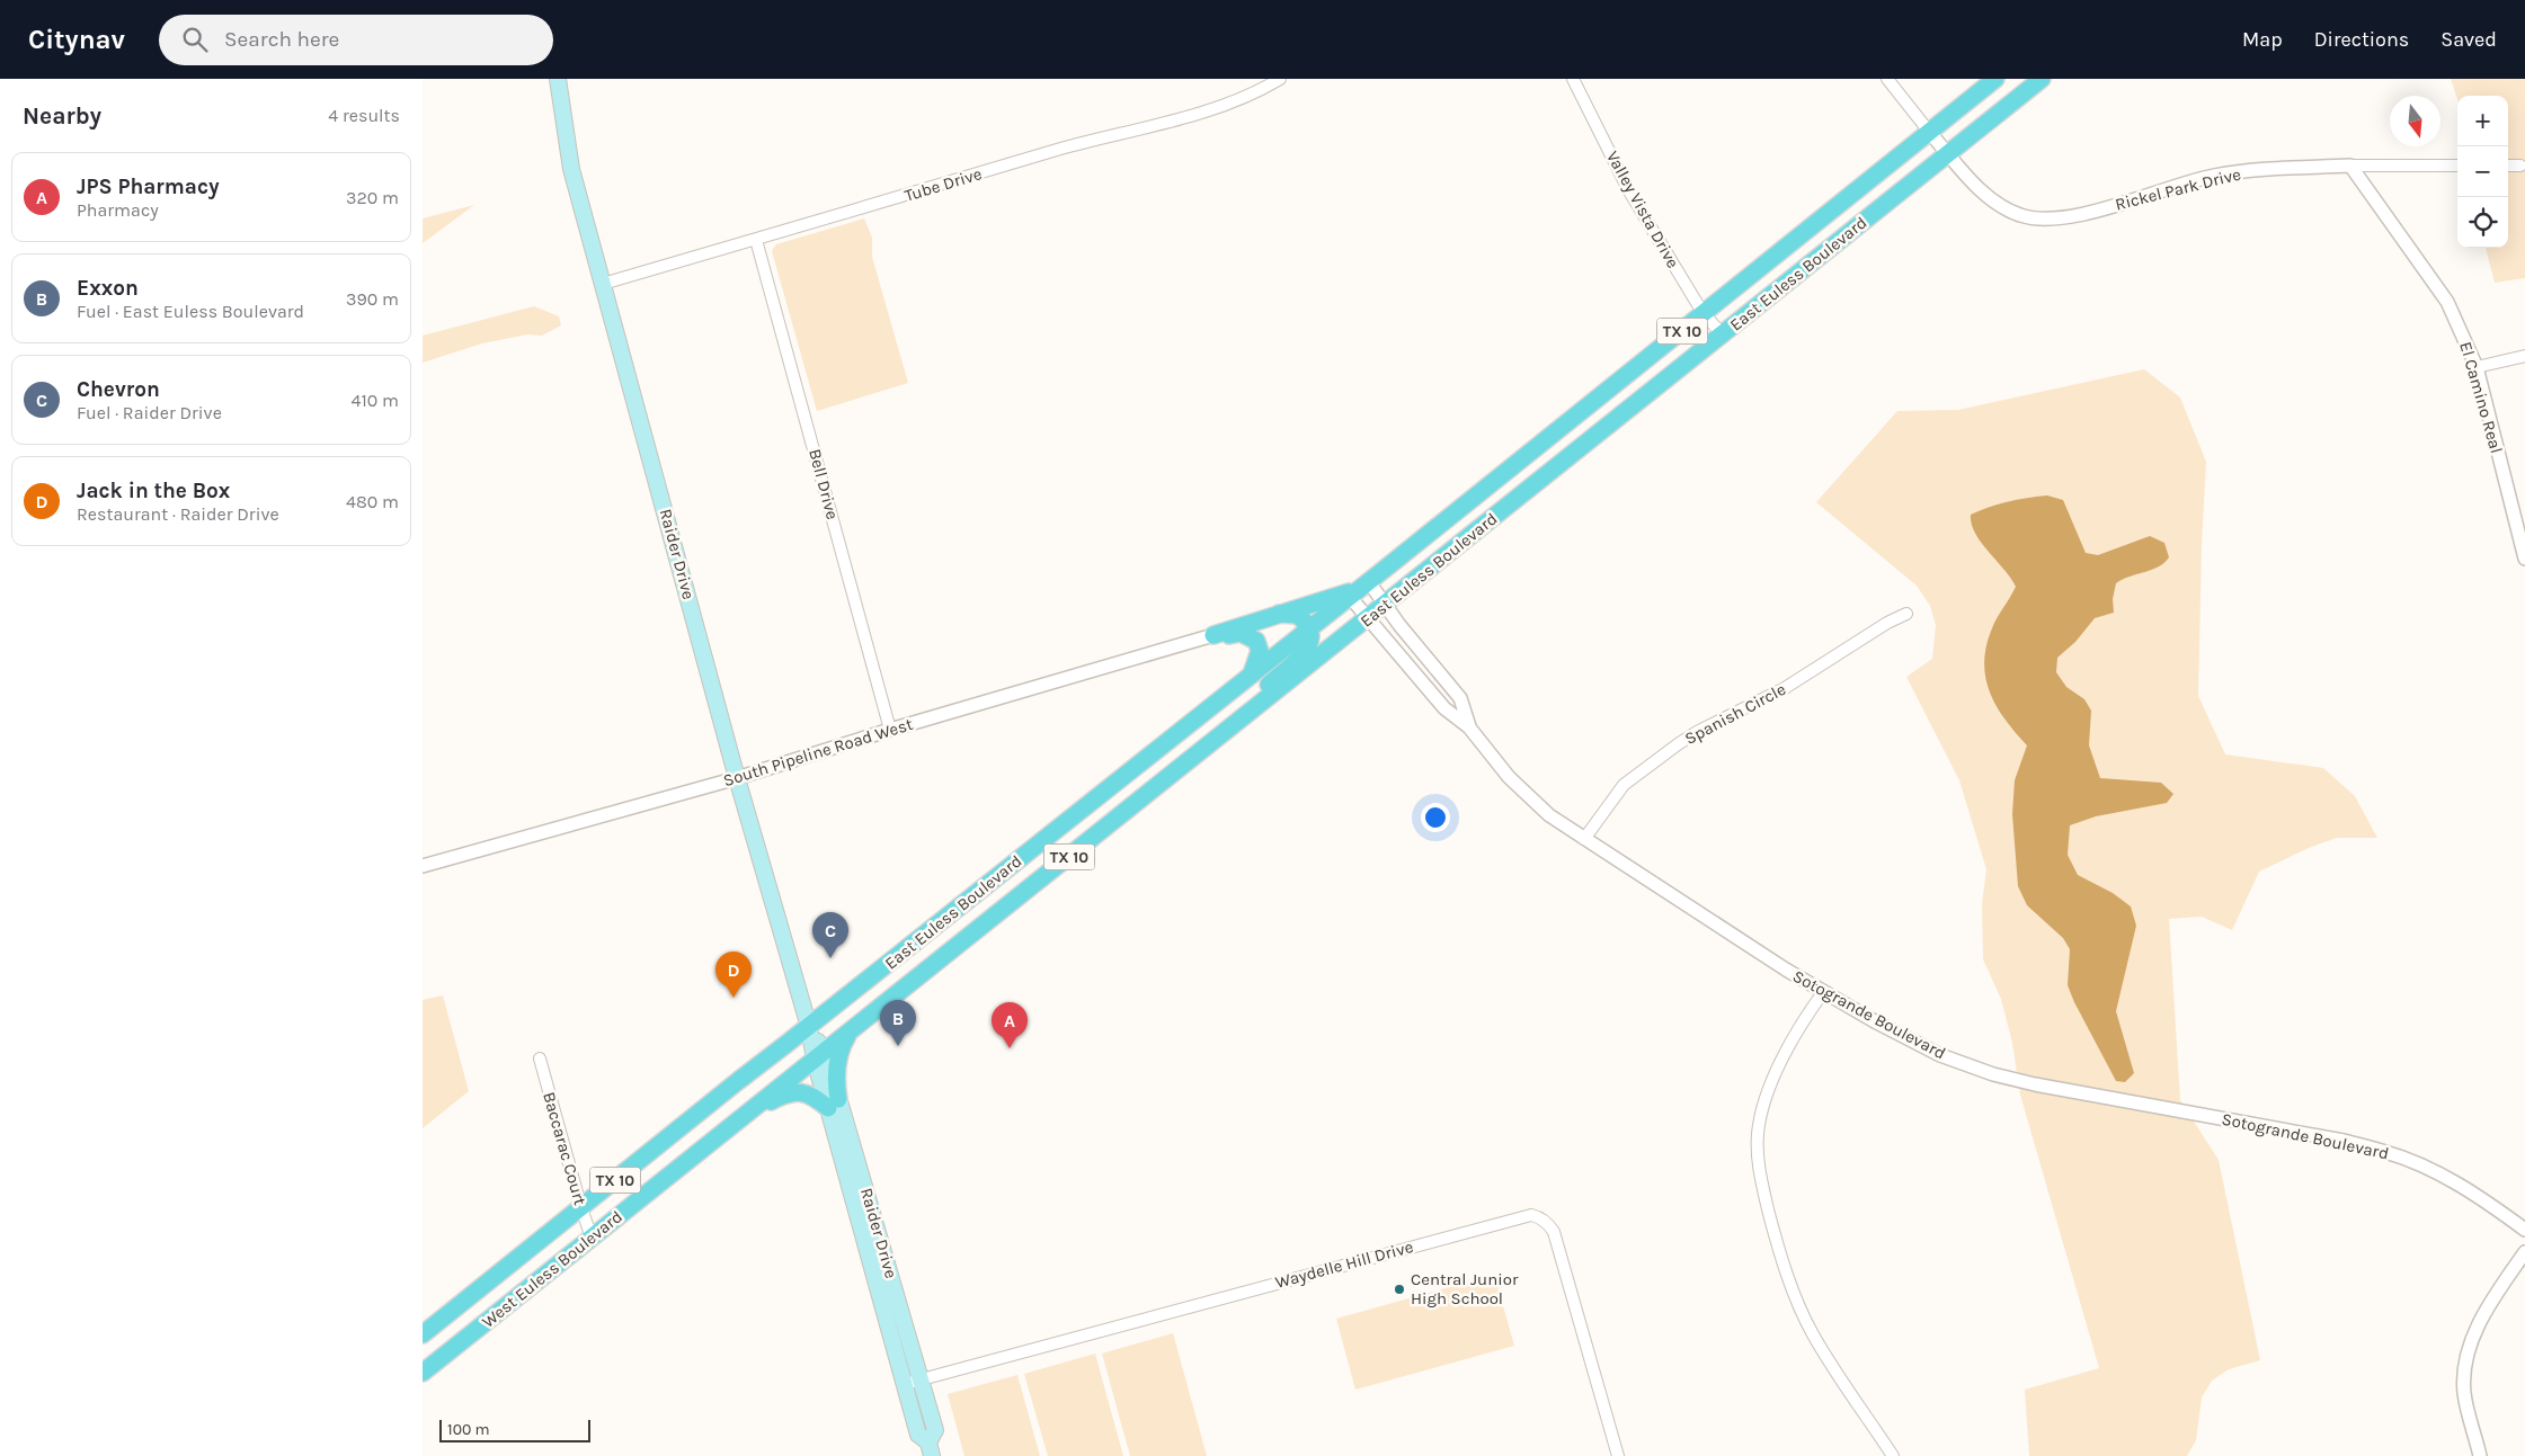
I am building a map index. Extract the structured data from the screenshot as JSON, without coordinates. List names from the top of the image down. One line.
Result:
{"streets":{"main road":["East Euless Boulevard","TX 10","Raider Drive","West Euless Boulevard"],"street":["Tube Drive","Rickel Park Drive","Valley Vista Drive","El Camino Real","Bell Drive","Spanish Circle","South Pipeline Road West","Sotogrande Boulevard","Baccarac Court","Waydelle Hill Drive"]},"crossings":[["Tube Drive","Bell Drive"],["Tube Drive","Raider Drive"],["Rickel Park Drive","East Euless Boulevard"],["Rickel Park Drive","El Camino Real"],["Valley Vista Drive","East Euless Boulevard"],["East Euless Boulevard","Raider Drive"],["East Euless Boulevard","Sotogrande Boulevard"],["East Euless Boulevard","West Euless Boulevard"],["Bell Drive","South Pipeline Road West"],["Raider Drive","South Pipeline Road West"],["Raider Drive","Waydelle Hill Drive"],["Raider Drive","West Euless Boulevard"],["Spanish Circle","Sotogrande Boulevard"],["Baccarac Court","West Euless Boulevard"]],"places":["Central Junior High School"],"scale_bar":"100 m","north":"bottom","page":{"header":"Citynav","search":"Search here","nav":["Map","Directions","Saved"],"heading":["Nearby","4 results"],"map_buttons":["+","−"],"list":[{"mark":"A","name":"JPS Pharmacy","note":"Pharmacy","value":"320 m"},{"mark":"B","name":"Exxon","note":"Fuel · East Euless Boulevard","value":"390 m"},{"mark":"C","name":"Chevron","note":"Fuel · Raider Drive","value":"410 m"},{"mark":"D","name":"Jack in the Box","note":"Restaurant · Raider Drive","value":"480 m"}],"pins":["C","D","B","A"],"scale":"100 m"}}
